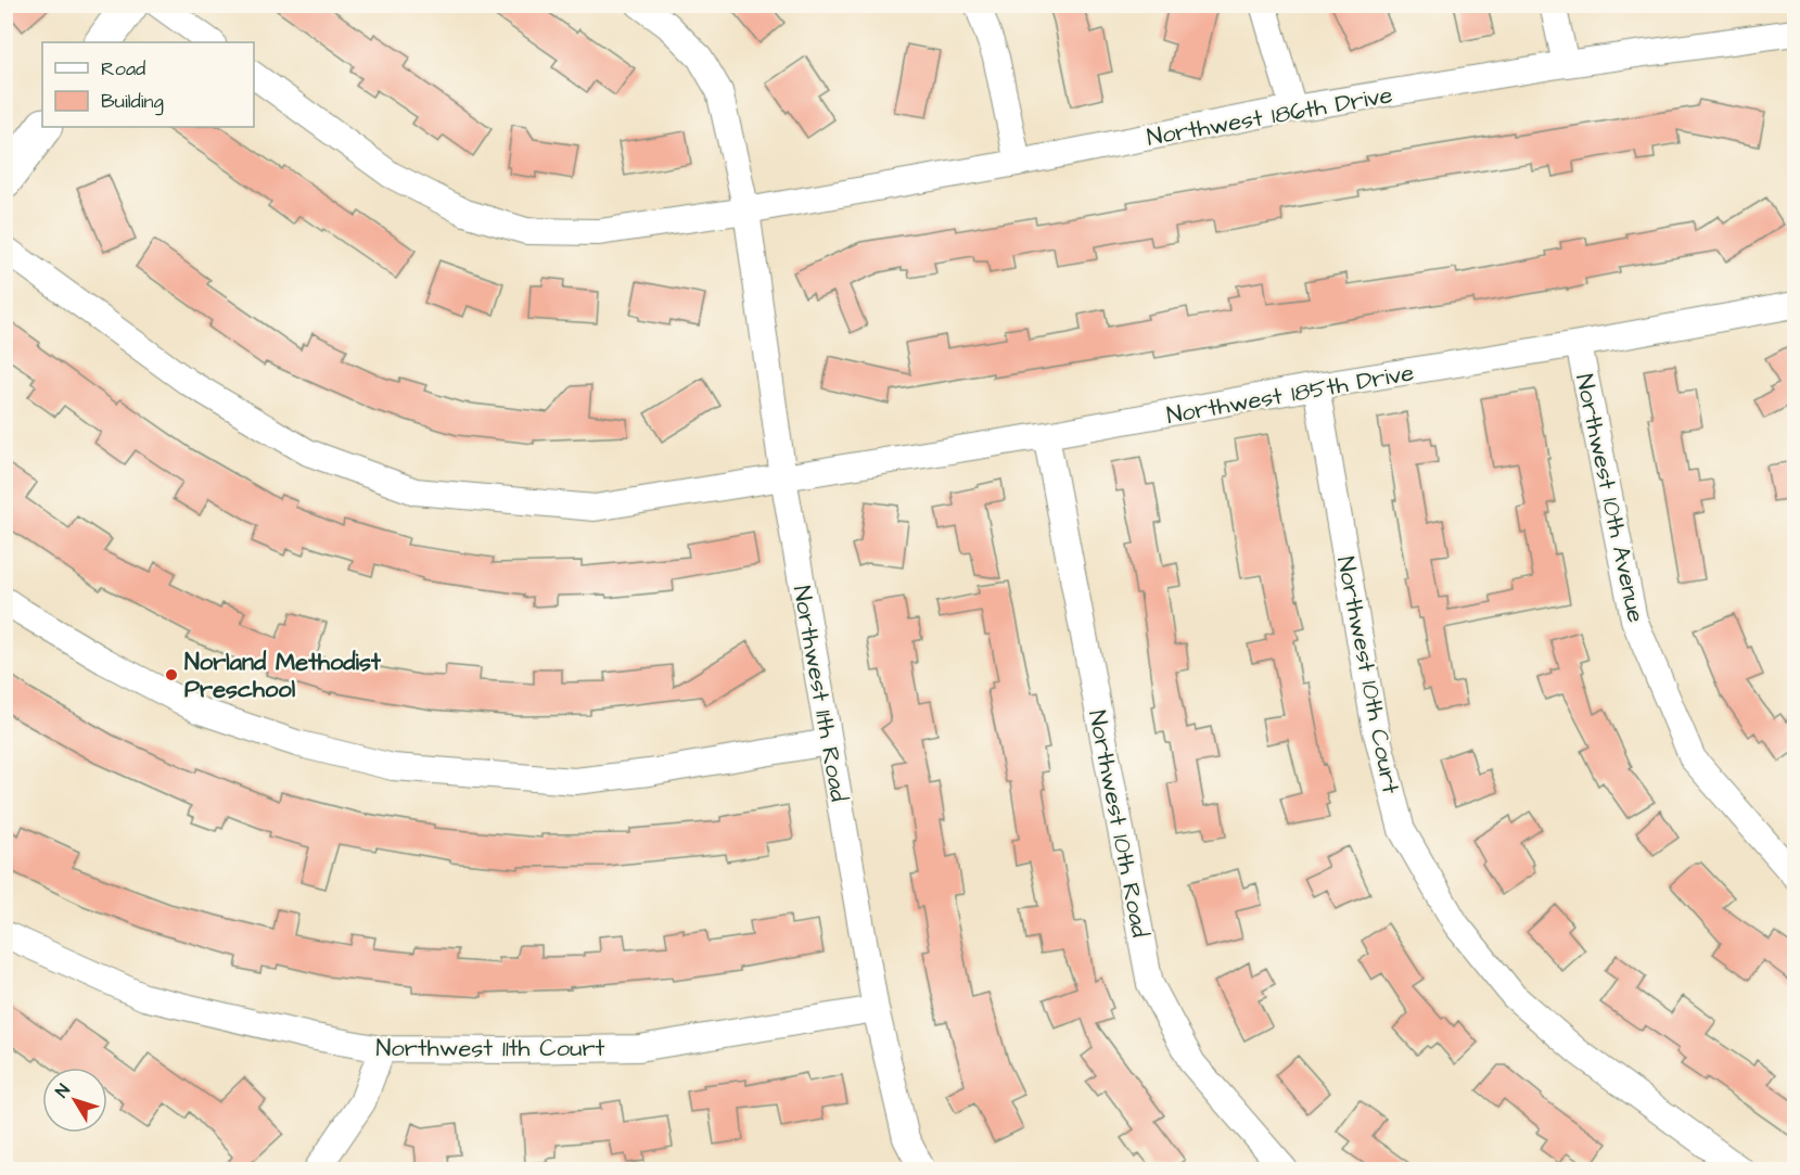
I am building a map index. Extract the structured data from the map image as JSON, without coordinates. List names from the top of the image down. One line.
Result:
{"streets":{"street":["Northwest 186th Drive","Northwest 185th Drive","Northwest 10th Avenue","Northwest 10th Court","Northwest 11th Road","Northwest 10th Road","Northwest 11th Court"]},"crossings":[["Northwest 186th Drive","Northwest 11th Road"],["Northwest 185th Drive","Northwest 10th Avenue"],["Northwest 185th Drive","Northwest 10th Court"],["Northwest 185th Drive","Northwest 11th Road"],["Northwest 185th Drive","Northwest 10th Road"],["Northwest 11th Road","Northwest 11th Court"]],"places":["Norland Methodist Preschool"],"legend":["Road","Building"],"north":"top left"}
